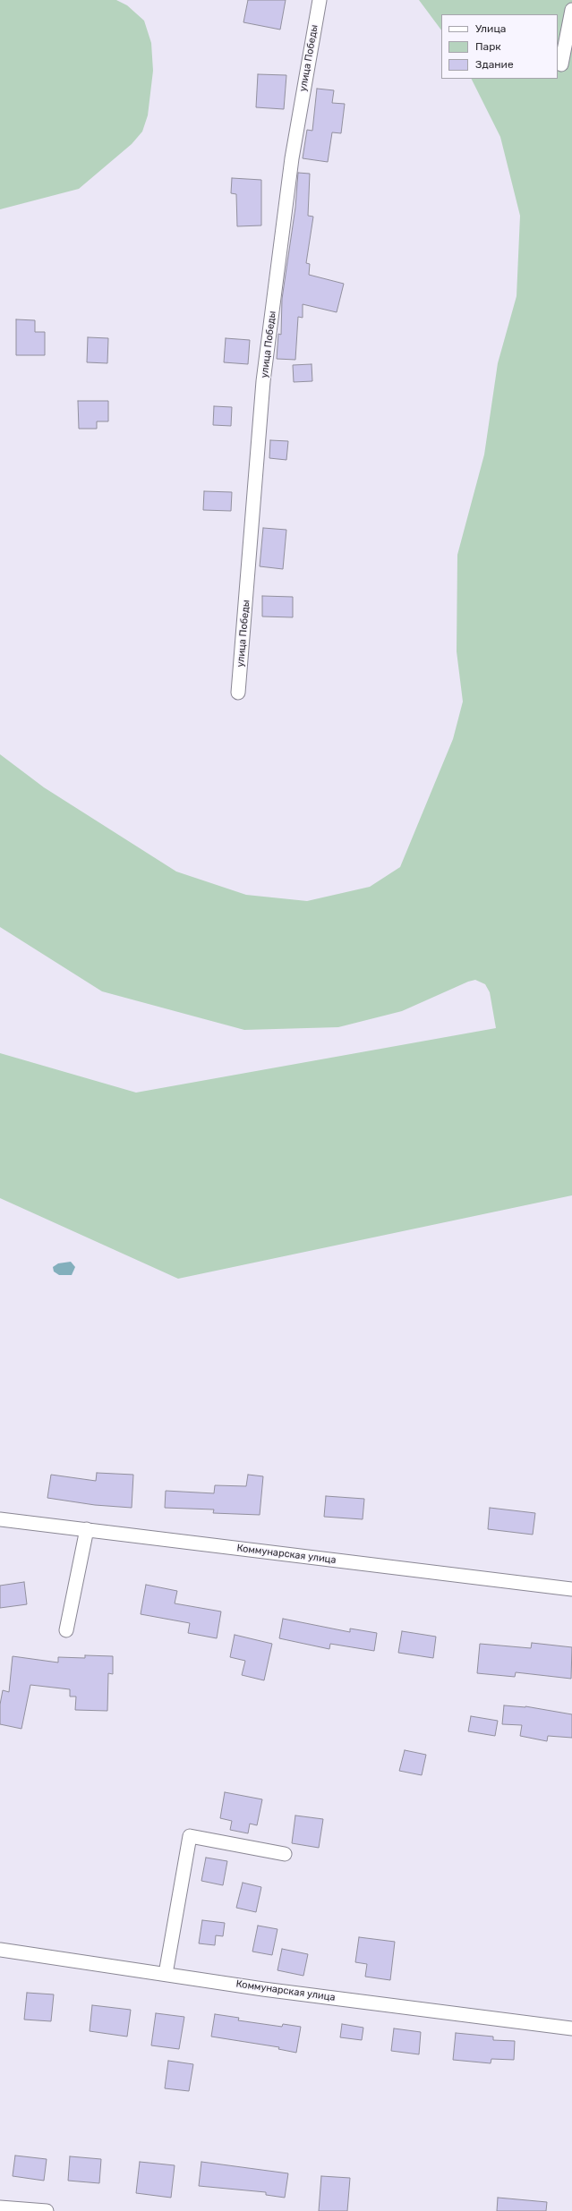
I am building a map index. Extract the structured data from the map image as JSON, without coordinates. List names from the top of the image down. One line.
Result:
{"streets":{"street":["улица Победы","Коммунарская улица"]},"legend":["Улица","Парк","Здание"]}
